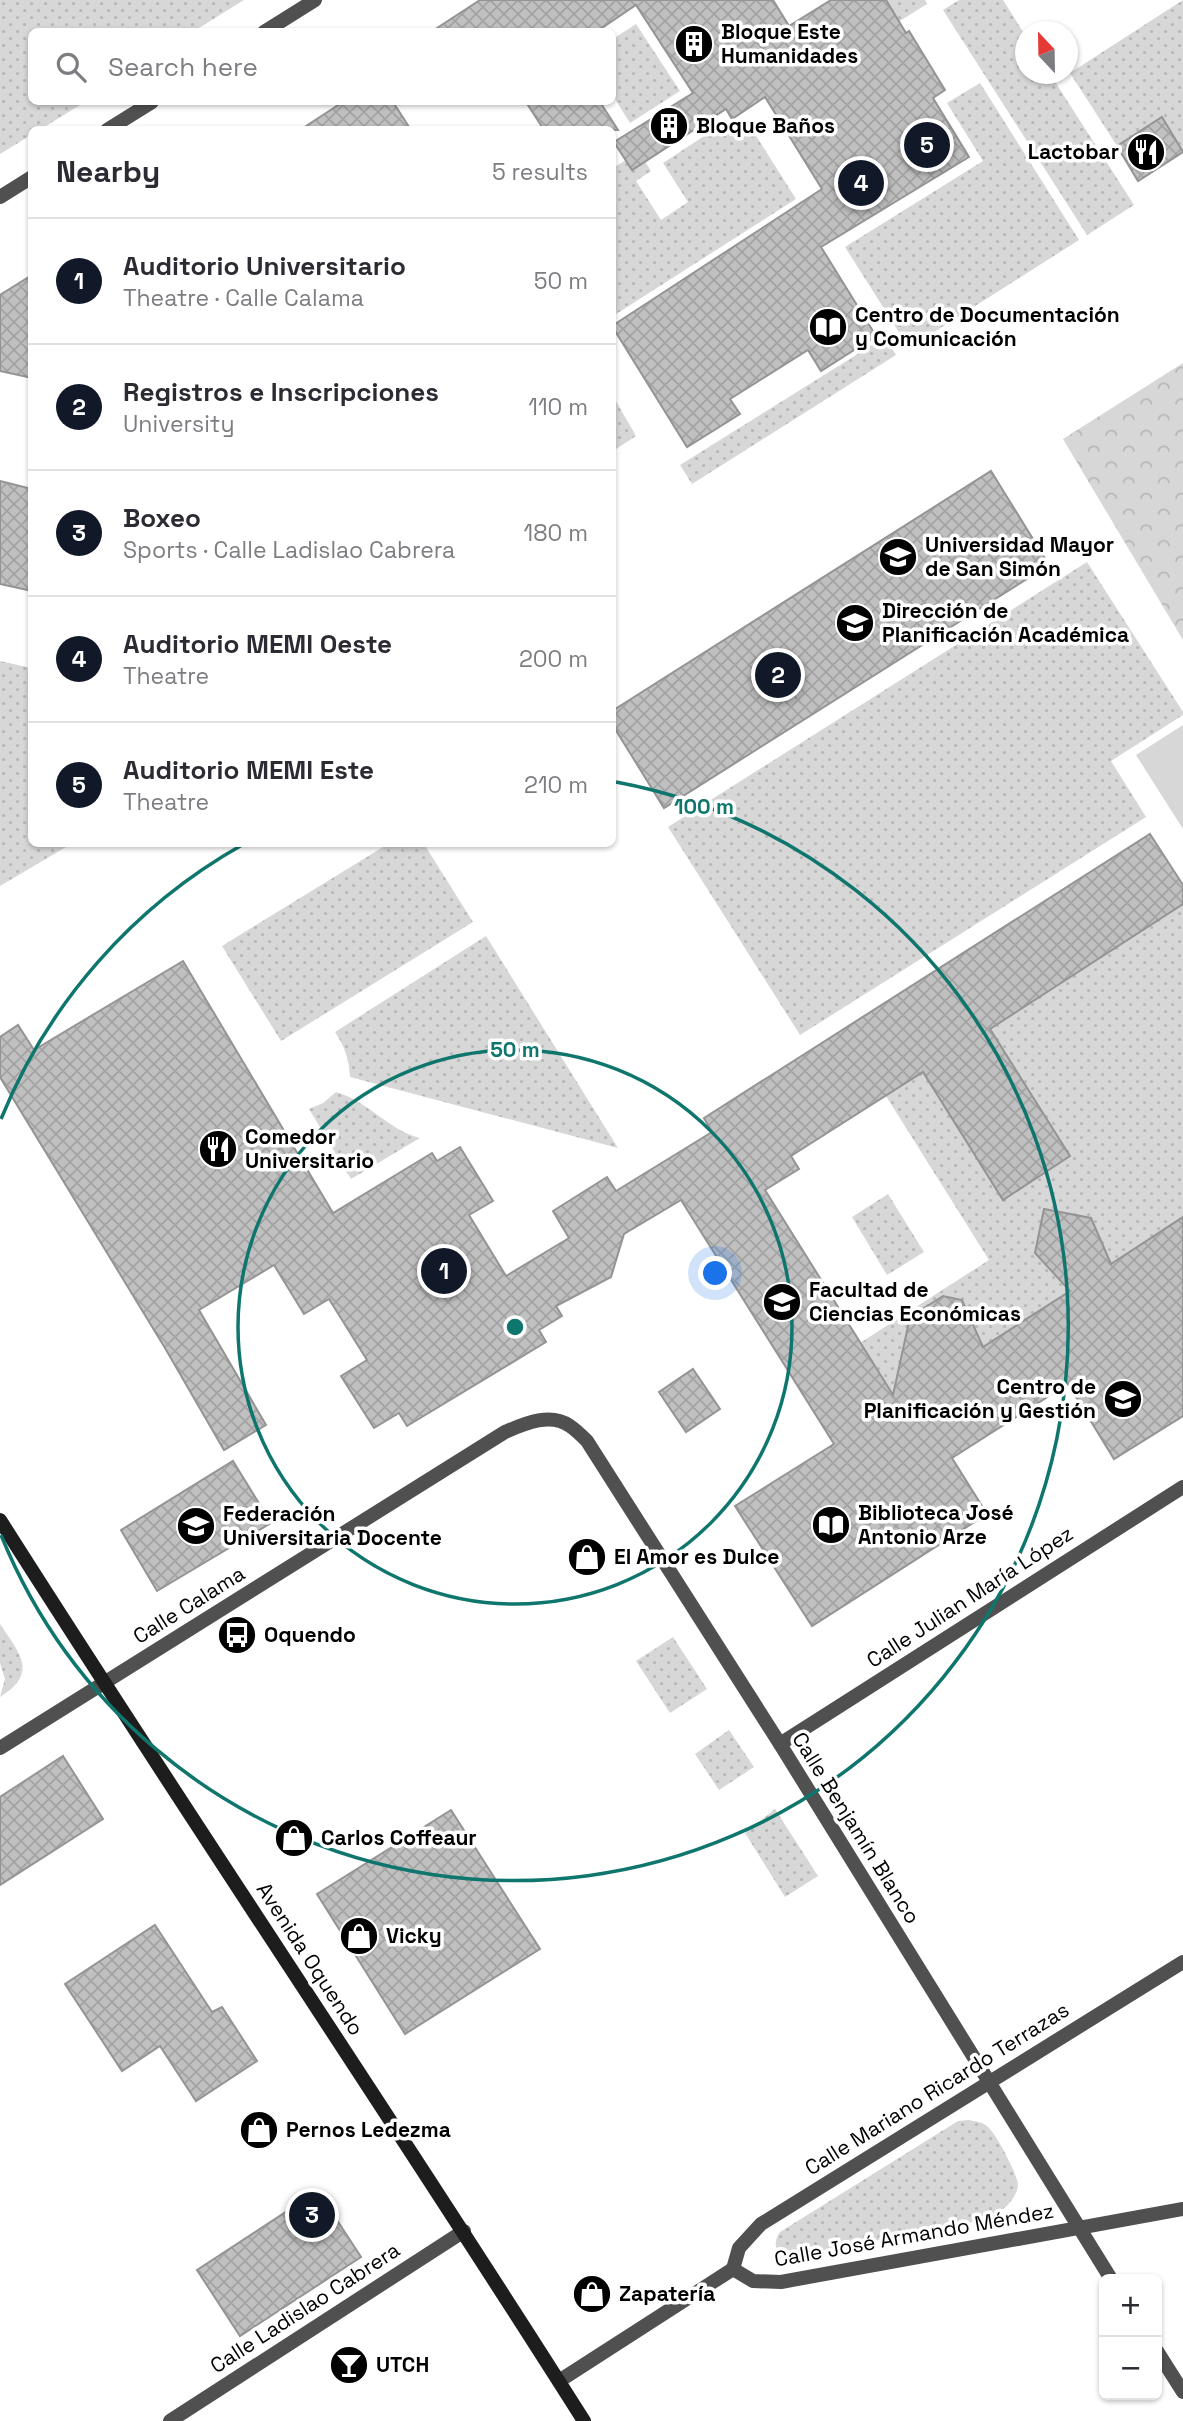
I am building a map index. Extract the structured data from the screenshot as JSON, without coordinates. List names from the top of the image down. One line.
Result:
{"streets":{"main road":["Avenida Oquendo"],"street":["Calle Julian María López","Calle Calama","Calle Benjamín Blanco","Calle Mariano Ricardo Terrazas","Calle José Armando Méndez","Calle Ladislao Cabrera"]},"crossings":[["Calle Julian María López","Calle Benjamín Blanco"],["Calle Calama","Calle Benjamín Blanco"],["Calle Calama","Avenida Oquendo"],["Calle Benjamín Blanco","Calle Mariano Ricardo Terrazas"],["Calle Benjamín Blanco","Calle José Armando Méndez"],["Avenida Oquendo","Calle Ladislao Cabrera"],["Calle Mariano Ricardo Terrazas","Calle José Armando Méndez"]],"places":{"building":["Bloque Este Humanidades","Bloque Baños"],"restaurant":["Lactobar","Comedor Universitario"],"library":["Centro de Documentación y Comunicación","Biblioteca José Antonio Arze"],"school or university":["Universidad Mayor de San Simón","Dirección de Planificación Académica","Facultad de Ciencias Económicas","Centro de Planificación y Gestión","Federación Universitaria Docente"],"shop":["El Amor es Dulce","Carlos Coffeaur","Vicky","Pernos Ledezma","Zapatería"],"bus stop":["Oquendo"],"bar":["UTCH"]},"north":"top","page":{"search":"Search here","pins":["5","4","2","1","3"],"heading":["Nearby","5 results"],"list":[{"mark":"1","name":"Auditorio Universitario","note":"Theatre · Calle Calama","value":"50 m"},{"mark":"2","name":"Registros e Inscripciones","note":"University","value":"110 m"},{"mark":"3","name":"Boxeo","note":"Sports · Calle Ladislao Cabrera","value":"180 m"},{"mark":"4","name":"Auditorio MEMI Oeste","note":"Theatre","value":"200 m"},{"mark":"5","name":"Auditorio MEMI Este","note":"Theatre","value":"210 m"}],"map_buttons":["+","−"]},"rings":["100 m","50 m"]}
